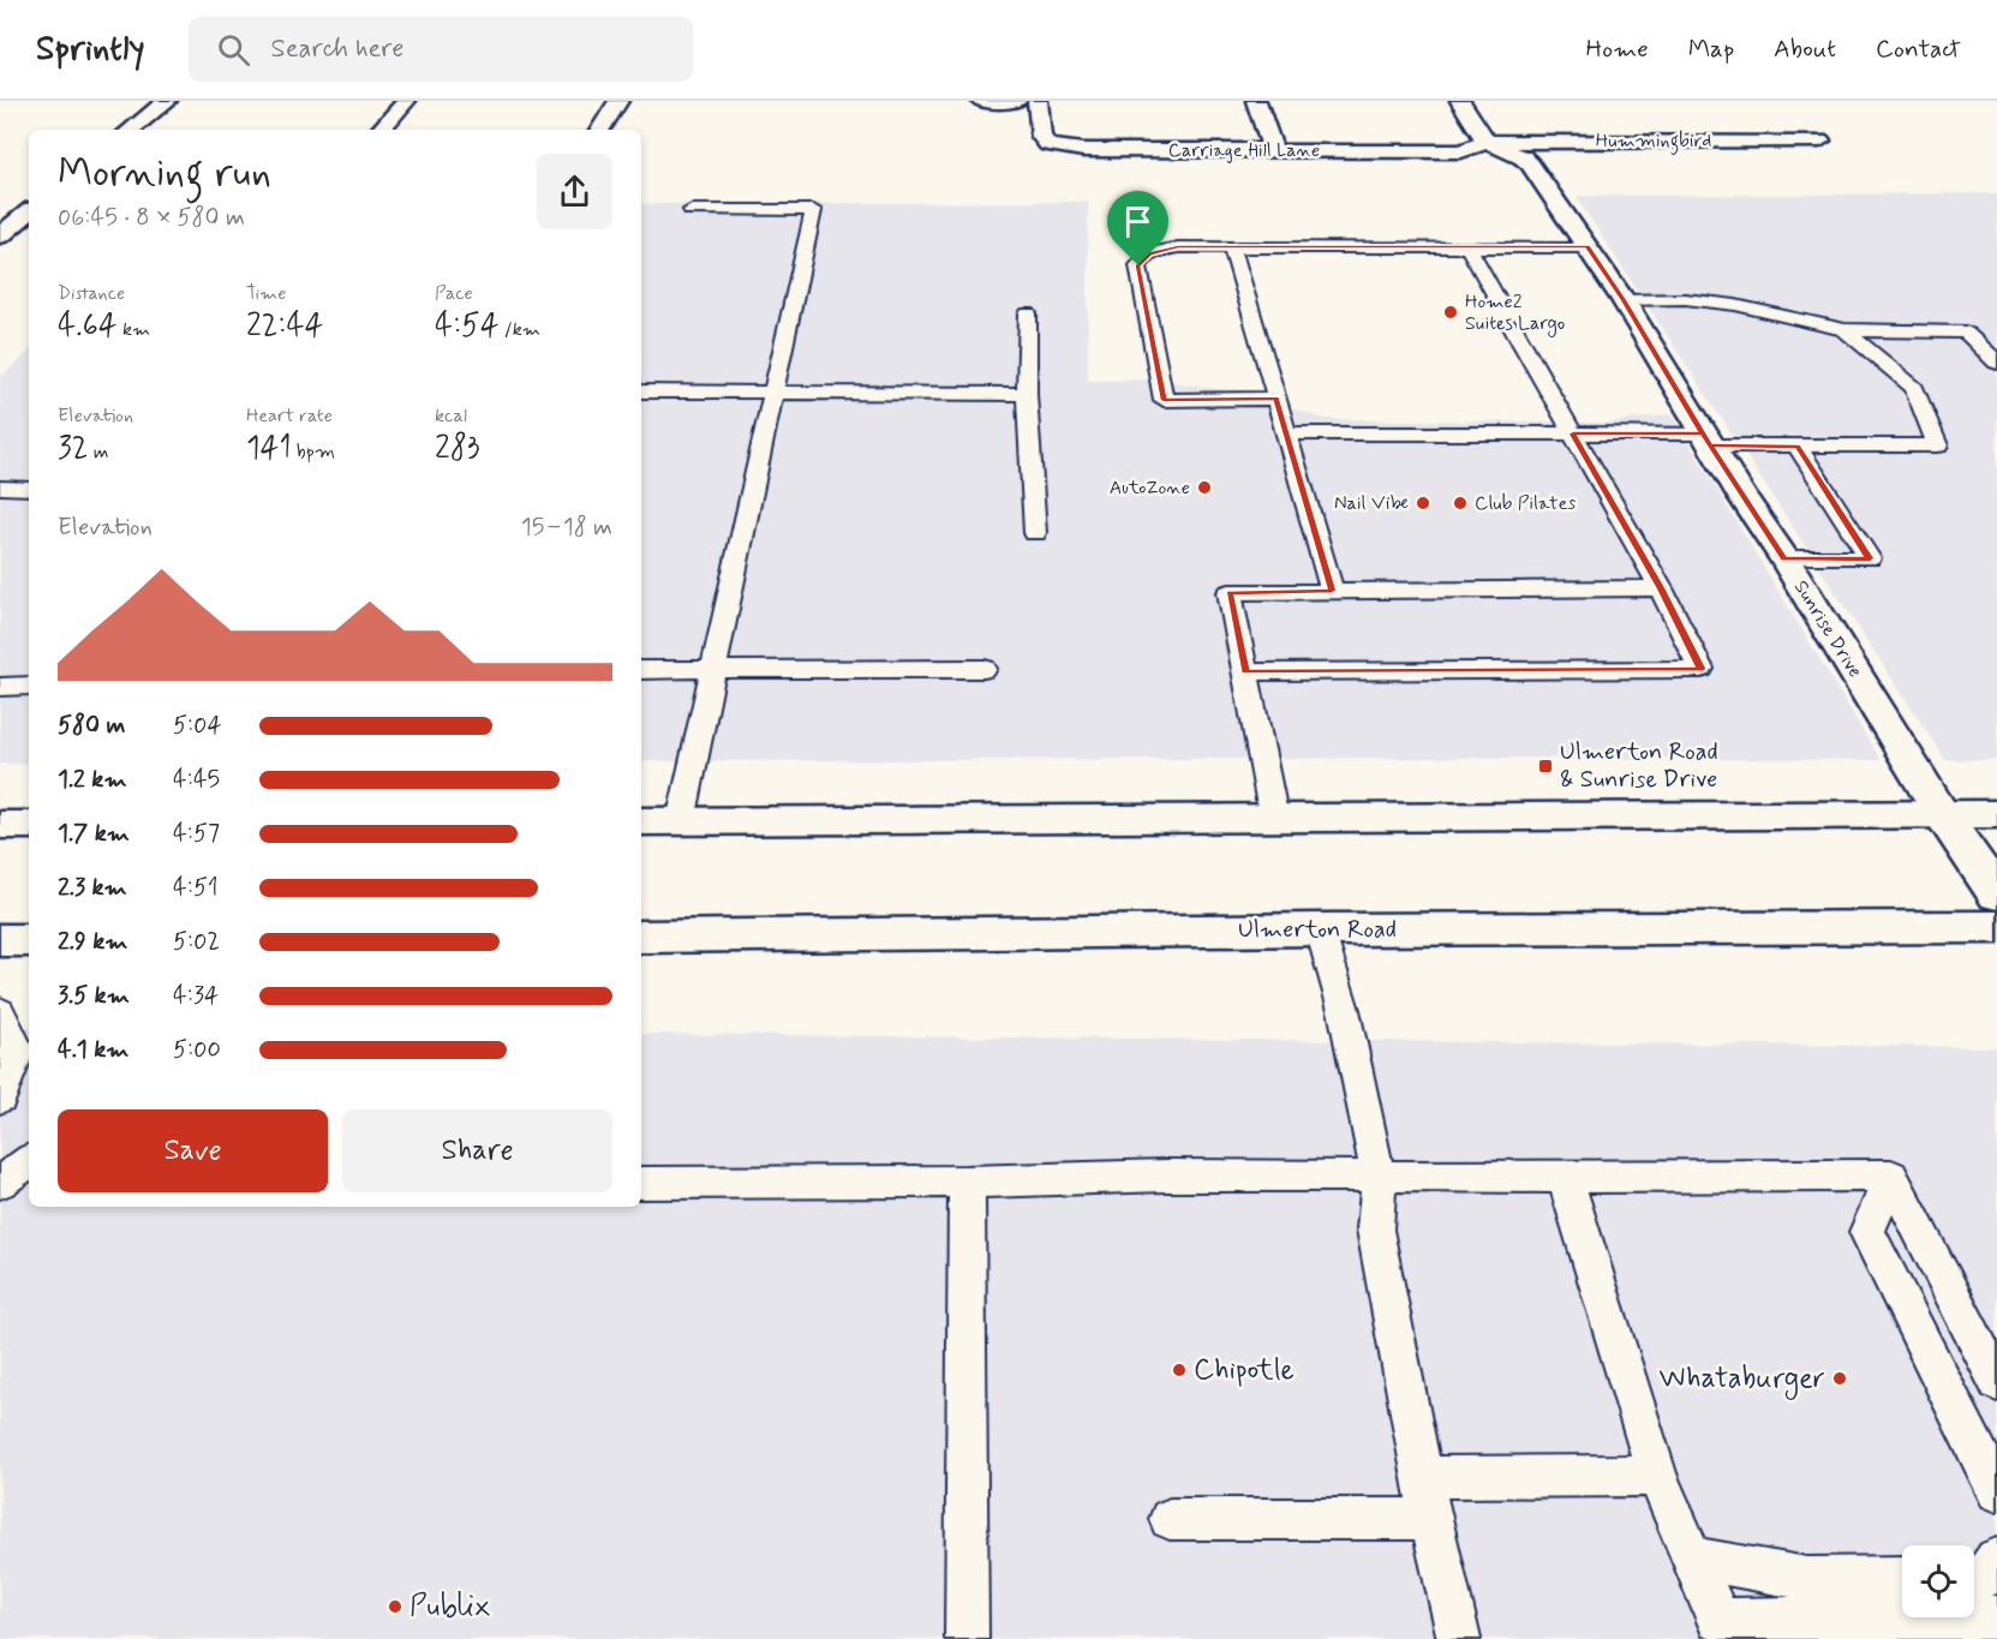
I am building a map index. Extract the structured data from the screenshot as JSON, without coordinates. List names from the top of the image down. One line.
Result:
{"streets":{"street":["Hummingbird","Carriage Hill Lane","Sunrise Drive","Ulmerton Road"]},"crossings":[["Hummingbird","Carriage Hill Lane"],["Hummingbird","Sunrise Drive"],["Carriage Hill Lane","Sunrise Drive"]],"places":{"other":["Home2 Suites Largo","AutoZone","Nail Vibe","Club Pilates","Chipotle","Whataburger","Publix"],"transit":["Ulmerton Road & Sunrise Drive"]},"page":{"header":"Sprintly","search":"Search here","nav":["Home","Map","About","Contact"],"heading":["Morning run","06:45 · 8 × 580 m"],"stats":[["Distance","4.64 km"],["Time","22:44"],["Pace","4:54 /km"],["Elevation","32 m"],["Heart rate","141 bpm"],["kcal","283"]],"chart":["Elevation","15–18 m"],"list":[{"name":"580 m","note":"5:04"},{"name":"1.2 km","note":"4:45"},{"name":"1.7 km","note":"4:57"},{"name":"2.3 km","note":"4:51"},{"name":"2.9 km","note":"5:02"},{"name":"3.5 km","note":"4:34"},{"name":"4.1 km","note":"5:00"}],"buttons":["Save","Share"]}}
